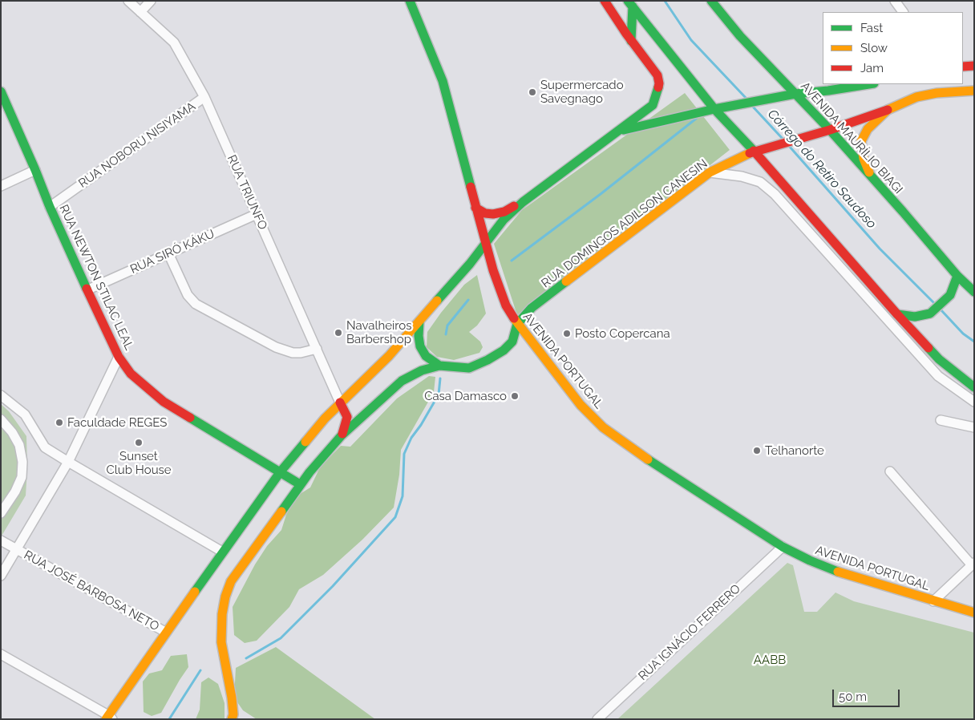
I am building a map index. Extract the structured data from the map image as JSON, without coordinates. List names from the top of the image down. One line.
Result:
{"streets":{"main road":["AVENIDA MAURÍLIO BIAGI","RUA DOMINGOS ADILSON CANESIN","RUA NEWTON STILAC LEAL","AVENIDA PORTUGAL"],"street":["RUA NOBORU NISIYAMA","RUA TRIUNFO","RUA SIRÓ KÁKU","RUA JOSÉ BARBOSA NETO","RUA IGNÁCIO FERRERO"]},"crossings":[["AVENIDA MAURÍLIO BIAGI","RUA DOMINGOS ADILSON CANESIN"],["RUA NOBORU NISIYAMA","RUA TRIUNFO"],["RUA NOBORU NISIYAMA","RUA NEWTON STILAC LEAL"],["RUA TRIUNFO","RUA SIRÓ KÁKU"],["RUA DOMINGOS ADILSON CANESIN","AVENIDA PORTUGAL"],["RUA SIRÓ KÁKU","RUA NEWTON STILAC LEAL"],["AVENIDA PORTUGAL","RUA IGNÁCIO FERRERO"]],"water":["Córrego do Retiro Saudoso"],"parks":["AABB"],"places":["Supermercado Savegnago","Navalheiros Barbershop","Posto Copercana","Casa Damasco","Faculdade REGES","Sunset Club House","Telhanorte"],"legend":["Fast","Slow","Jam"],"scale_bar":"50 m"}
